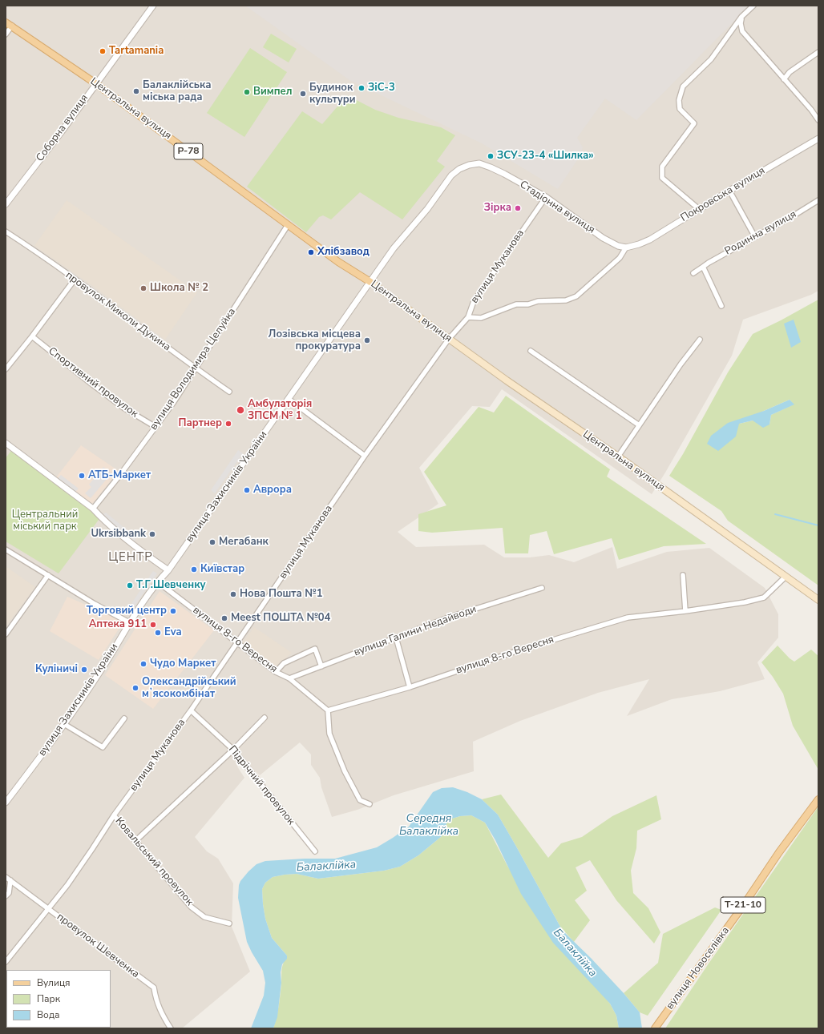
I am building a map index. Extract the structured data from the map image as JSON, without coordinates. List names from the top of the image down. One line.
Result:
{"streets":{"main road":["Центральна вулиця","Р-78","Т-21-10","вулиця Новоселівка"],"street":["Соборна вулиця","Покровська вулиця","Стадіонна вулиця","Родинна вулиця","вулиця Муканова","провулок Миколи Дукина","вулиця Володимира Целуйка","Спортивний провулок","вулиця Захисників України","вулиця Галини Недайводи","вулиця 8-го Вересня","Підрічний провулок","Ковальський провулок","провулок Шевченка"]},"crossings":[["Центральна вулиця","Соборна вулиця"],["Центральна вулиця","вулиця Муканова"],["Центральна вулиця","вулиця Володимира Целуйка"],["Центральна вулиця","вулиця Захисників України"],["Центральна вулиця","вулиця 8-го Вересня"],["Покровська вулиця","Стадіонна вулиця"],["Стадіонна вулиця","вулиця Муканова"],["Стадіонна вулиця","вулиця Захисників України"],["вулиця Муканова","вулиця 8-го Вересня"],["вулиця Муканова","Підрічний провулок"],["вулиця Муканова","Ковальський провулок"],["вулиця Муканова","провулок Шевченка"],["провулок Миколи Дукина","вулиця Володимира Целуйка"],["вулиця Володимира Целуйка","Спортивний провулок"],["вулиця Захисників України","вулиця 8-го Вересня"],["вулиця Галини Недайводи","вулиця 8-го Вересня"]],"districts":["ЦЕНТР"],"water":["Середня Балаклійка","Балаклійка"],"parks":["Центральний міський парк"],"places":["Tartamania","ЗіС-3","Балаклійська міська рада","Вимпел","Будинок культури","ЗСУ-23-4 «Шилка»","Зірка","Хлібзавод","Школа № 2","Лозівська місцева прокуратура","Амбулаторія ЗПСМ № 1","Партнер","АТБ-Маркет","Аврора","Ukrsibbank","Мегабанк","Київстар","Т.Г.Шевченку","Нова Пошта №1","Торговий центр","Meest ПОШТА №04","Аптека 911","Eva","Чудо Маркет","Куліничі","Олександрійський мʼясокомбінат"],"legend":["Вулиця","Парк","Вода"]}
